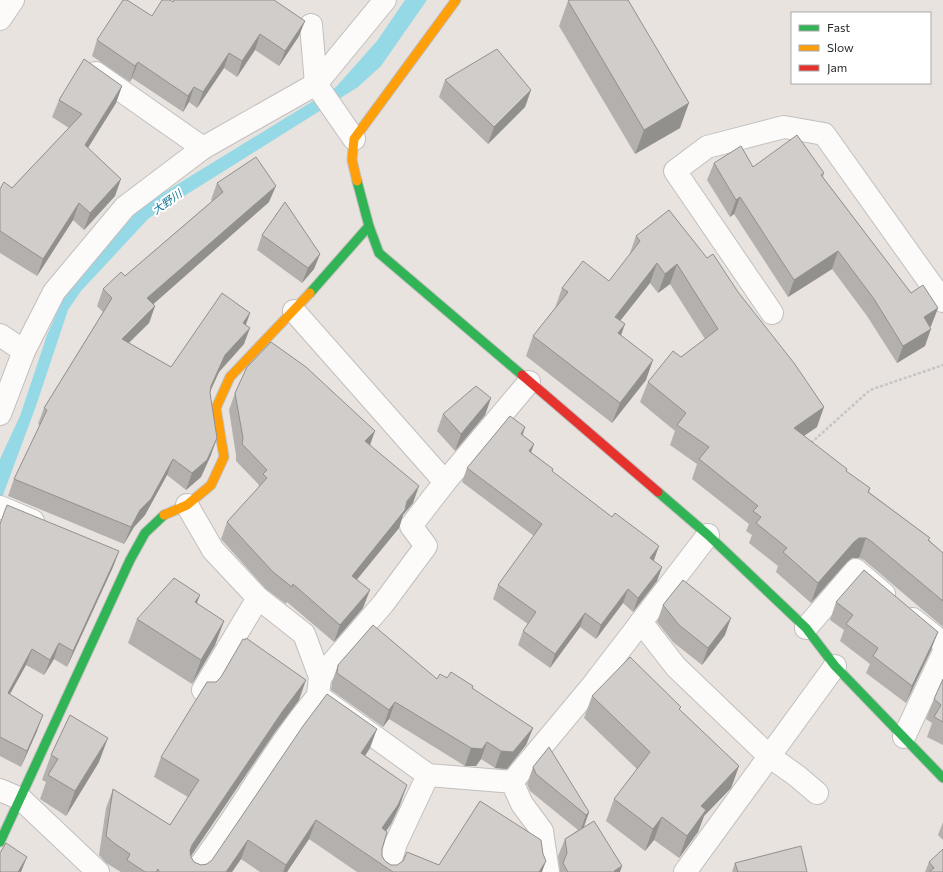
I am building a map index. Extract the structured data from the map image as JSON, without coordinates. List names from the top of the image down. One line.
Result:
{"water":["大野川"],"legend":["Fast","Slow","Jam"]}
